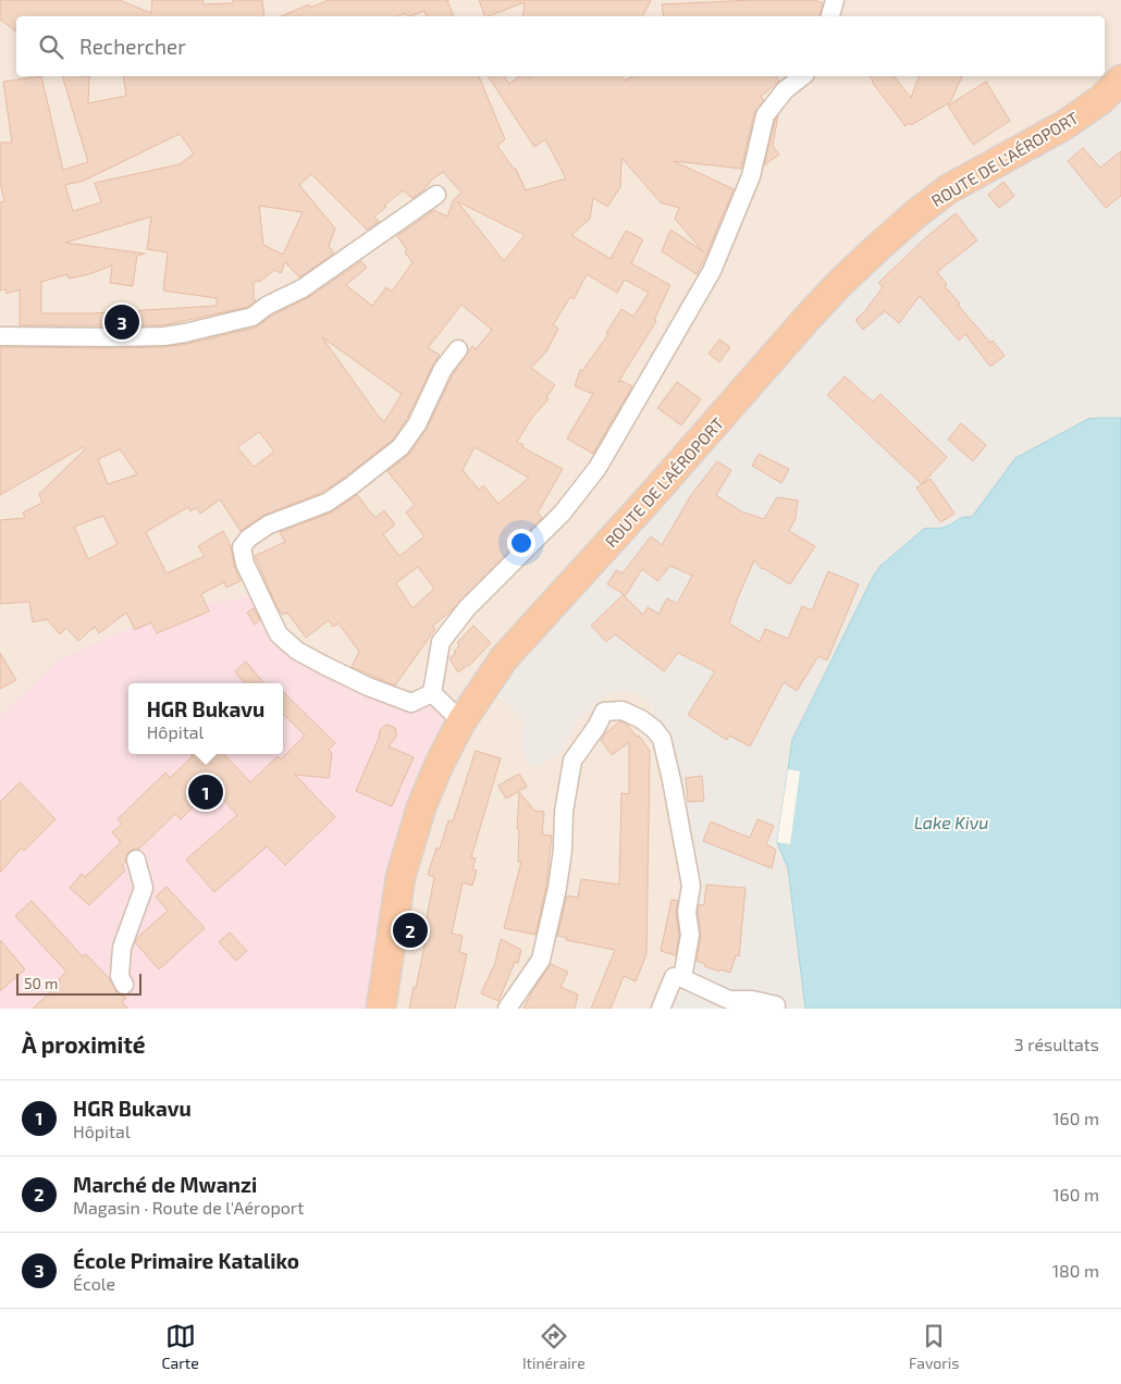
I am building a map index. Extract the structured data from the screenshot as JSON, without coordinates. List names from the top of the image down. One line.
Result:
{"streets":{"highway":["ROUTE DE L'AÉROPORT"]},"water":["Lake Kivu"],"scale_bar":"50 m","page":{"search":"Rechercher","pins":["3","1","2"],"popup":["HGR Bukavu","Hôpital"],"scale":"50 m","heading":["À proximité","3 résultats"],"list":[{"mark":"1","name":"HGR Bukavu","note":"Hôpital","value":"160 m"},{"mark":"2","name":"Marché de Mwanzi","note":"Magasin · Route de l'Aéroport","value":"160 m"},{"mark":"3","name":"École Primaire Kataliko","note":"École","value":"180 m"}],"nav":["Carte","Itinéraire","Favoris"]}}
